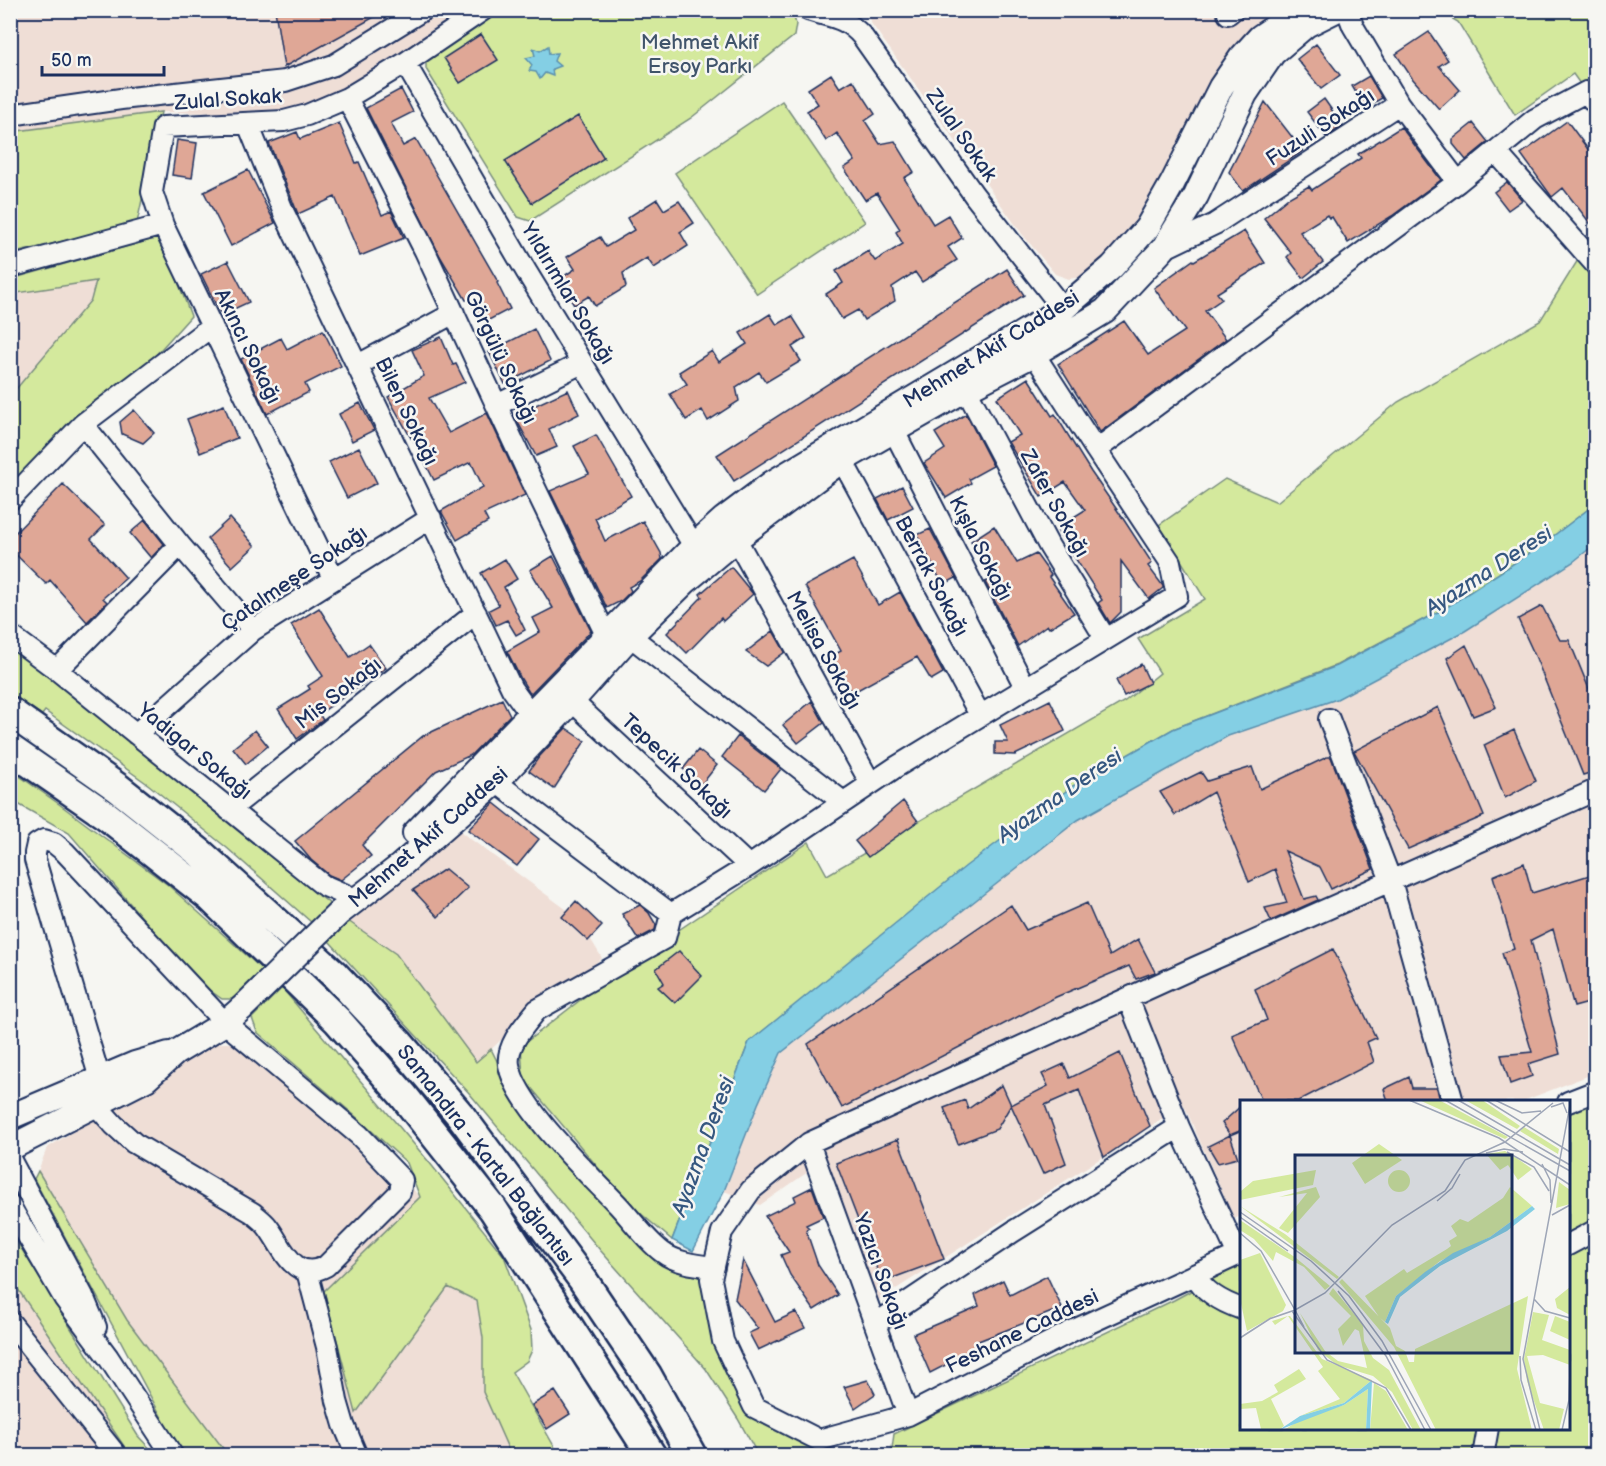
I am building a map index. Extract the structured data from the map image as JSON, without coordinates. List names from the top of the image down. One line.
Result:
{"streets":{"highway":["Samandıra - Kartal Bağlantısı"],"main road":["Mehmet Akif Caddesi"],"street":["Zulal Sokak","Fuzuli Sokağı","Yıldırımlar Sokağı","Akıncı Sokağı","Görgülü Sokağı","Bilen Sokağı","Zafer Sokağı","Kışla Sokağı","Berrak Sokağı","Çatalmeşe Sokağı","Melisa Sokağı","Mis Sokağı","Yadigar Sokağı","Tepecik Sokağı","Yazıcı Sokağı","Feshane Caddesi"]},"crossings":[["Zulal Sokak","Yıldırımlar Sokağı"],["Zulal Sokak","Akıncı Sokağı"],["Zulal Sokak","Mehmet Akif Caddesi"],["Zulal Sokak","Görgülü Sokağı"],["Zulal Sokak","Bilen Sokağı"],["Fuzuli Sokağı","Mehmet Akif Caddesi"],["Yıldırımlar Sokağı","Mehmet Akif Caddesi"],["Akıncı Sokağı","Çatalmeşe Sokağı"],["Mehmet Akif Caddesi","Görgülü Sokağı"],["Mehmet Akif Caddesi","Bilen Sokağı"],["Mehmet Akif Caddesi","Zafer Sokağı"],["Mehmet Akif Caddesi","Kışla Sokağı"],["Mehmet Akif Caddesi","Berrak Sokağı"],["Mehmet Akif Caddesi","Melisa Sokağı"],["Mehmet Akif Caddesi","Yadigar Sokağı"],["Mehmet Akif Caddesi","Tepecik Sokağı"],["Bilen Sokağı","Çatalmeşe Sokağı"],["Bilen Sokağı","Mis Sokağı"],["Çatalmeşe Sokağı","Yadigar Sokağı"],["Mis Sokağı","Yadigar Sokağı"],["Yazıcı Sokağı","Feshane Caddesi"]],"water":["Ayazma Deresi"],"parks":["Mehmet Akif Ersoy Parkı"],"scale_bar":"50 m"}
